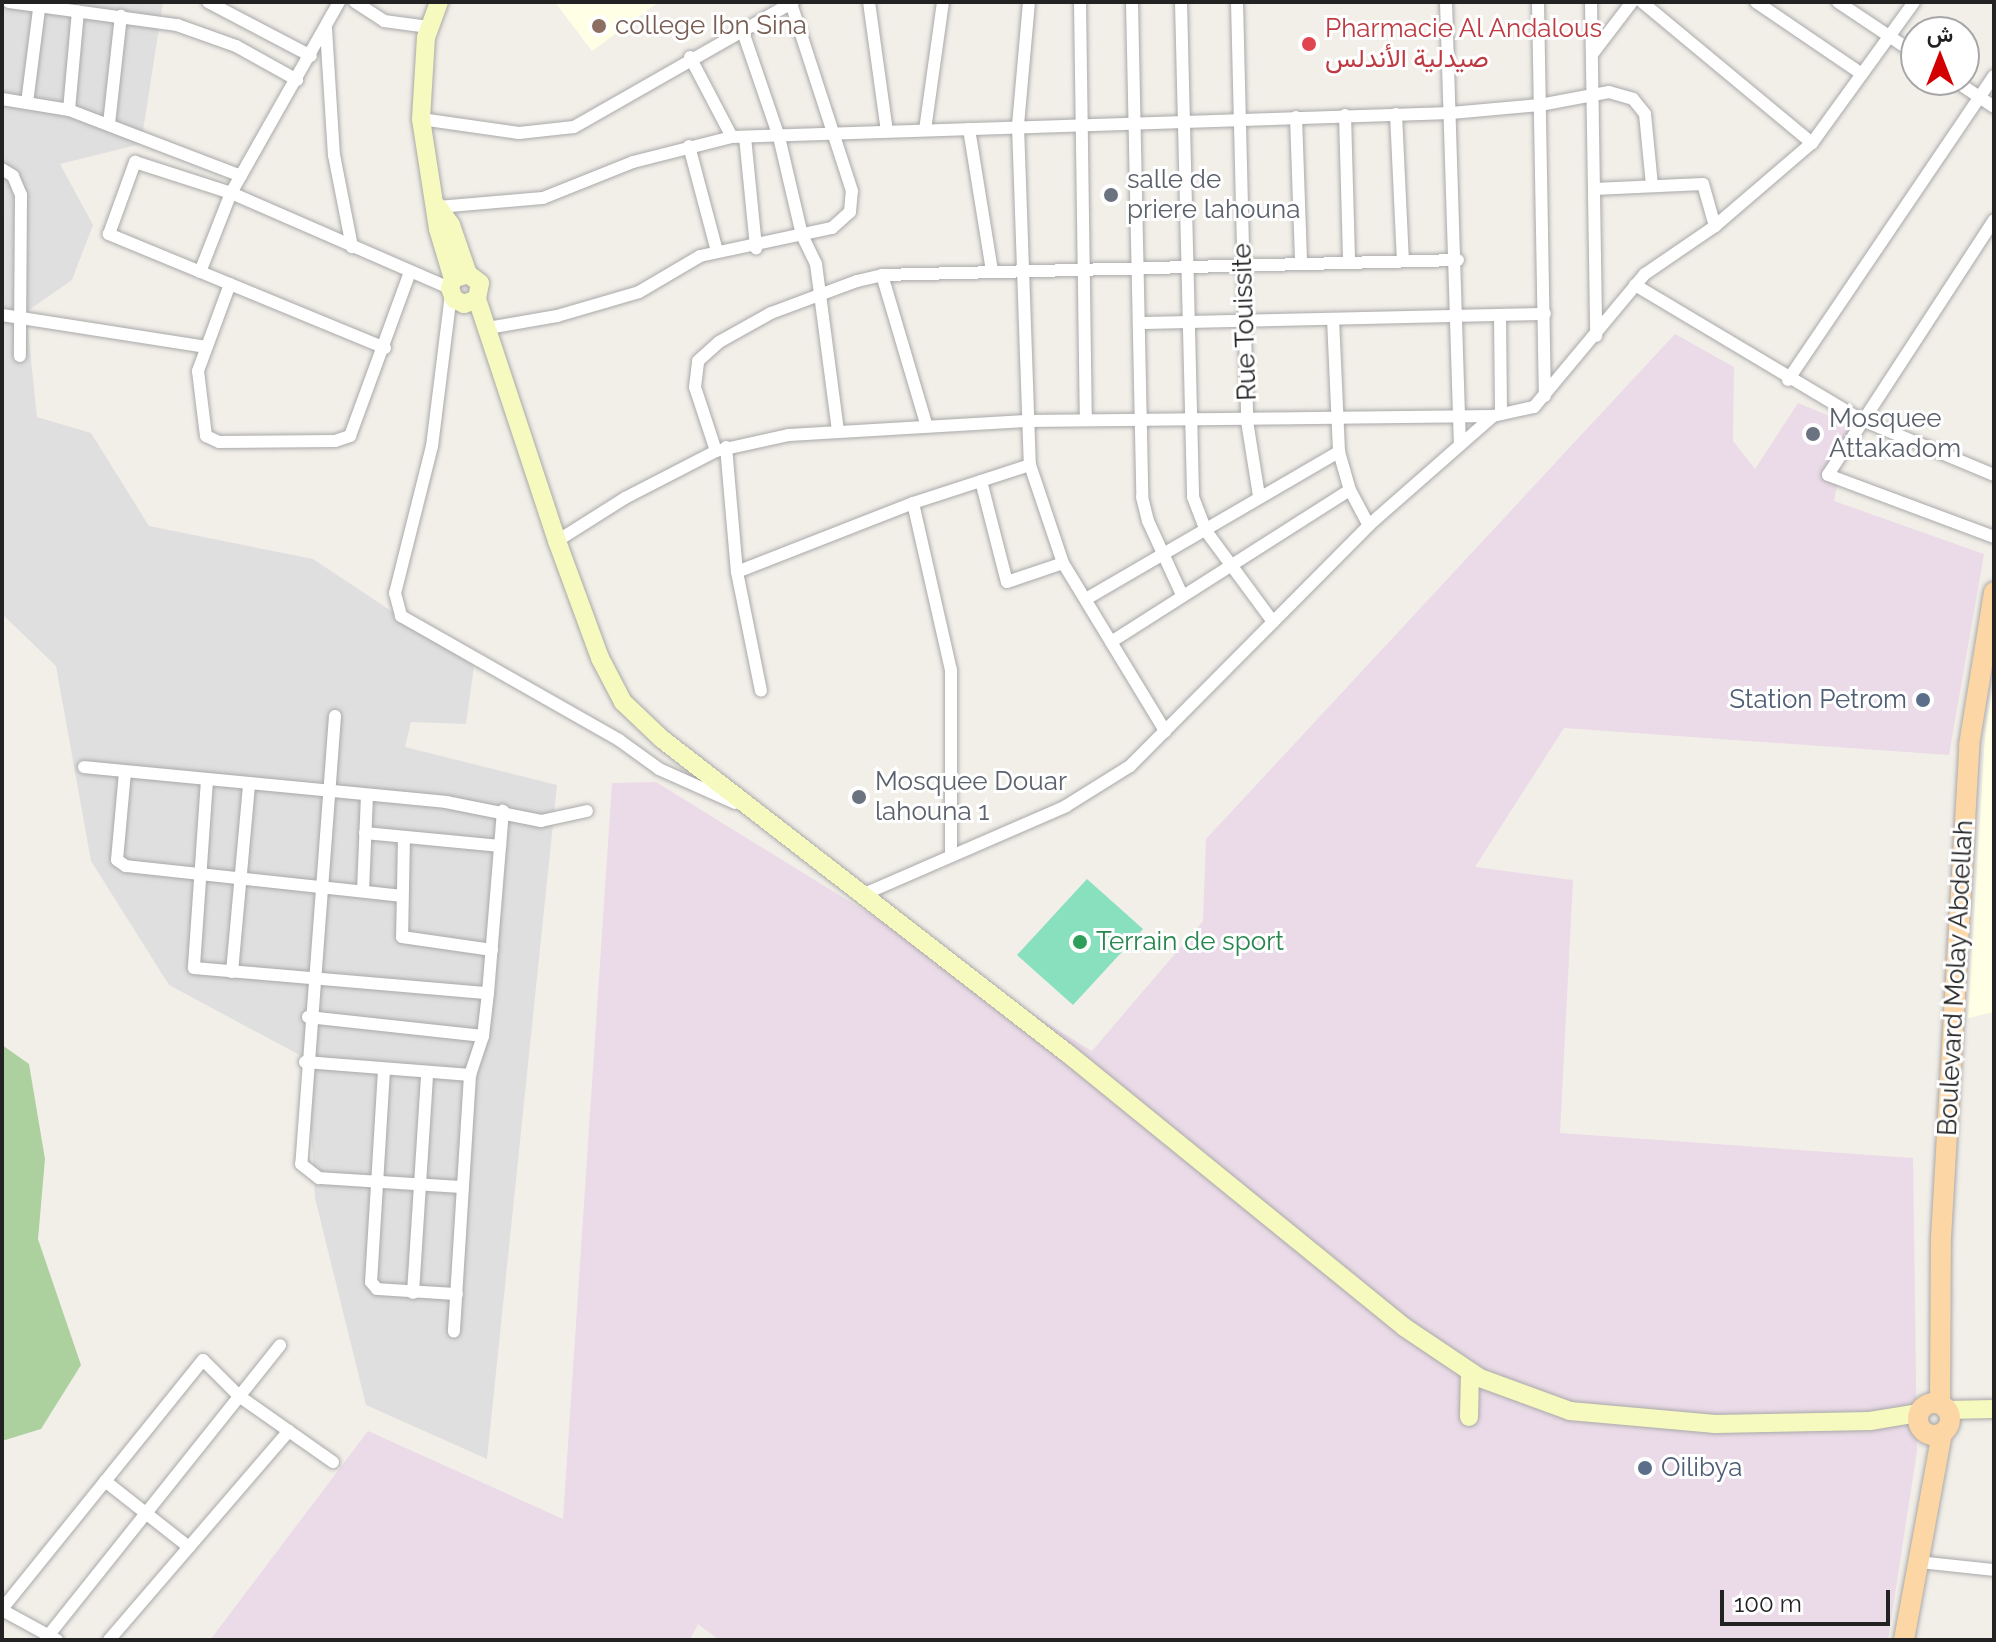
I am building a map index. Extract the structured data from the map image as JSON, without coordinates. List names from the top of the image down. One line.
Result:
{"streets":{"main road":["Boulevard Molay Abdellah"],"street":["Rue Touissite"]},"places":["college Ibn Sina","Pharmacie Al Andalous صيدلية الأندلس","salle de priere lahouna","Mosquee Attakadom","Station Petrom","Mosquee Douar lahouna 1","Terrain de sport","Oilibya"],"scale_bar":"100 m","north":"top"}
